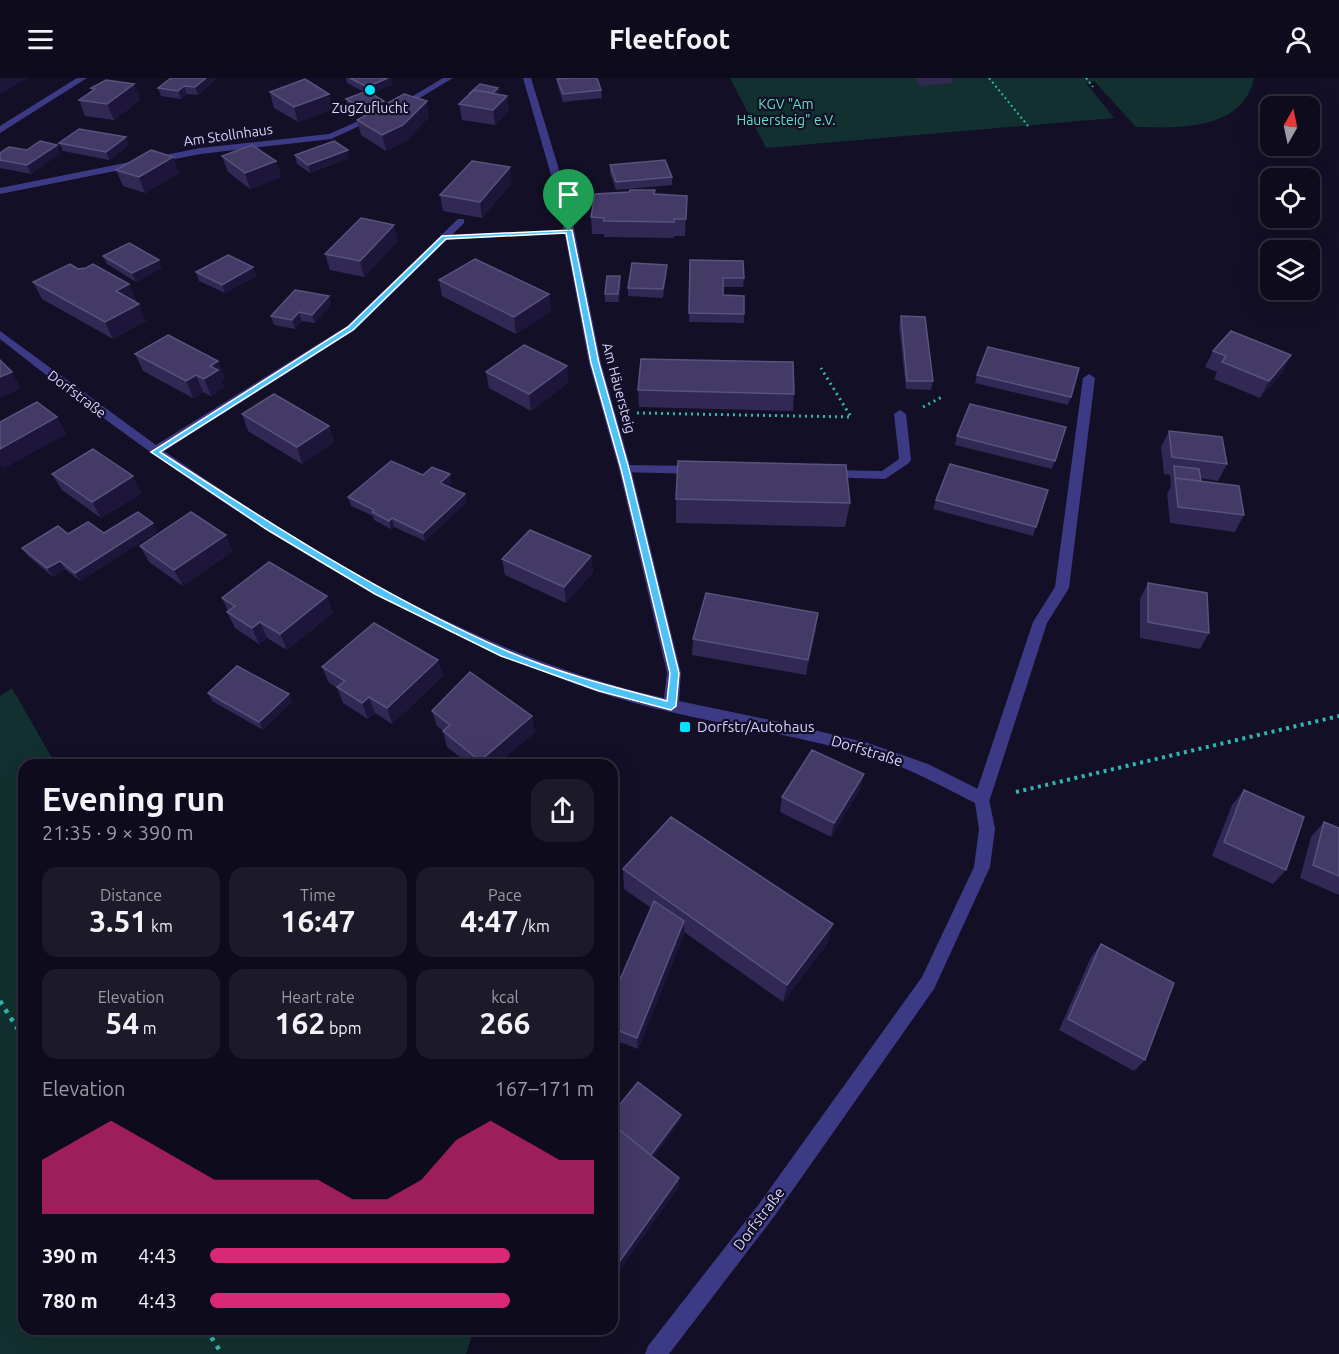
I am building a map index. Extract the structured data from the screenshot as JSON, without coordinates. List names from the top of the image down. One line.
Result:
{"streets":{"street":["Am Stollnhaus","Am Häuersteig","Dorfstraße"]},"crossings":[["Am Häuersteig","Dorfstraße"]],"parks":["KGV \"Am Häuersteig\" e.V."],"places":{"other":["ZugZuflucht"],"transit":["Dorfstr/Autohaus"]},"north":"top","page":{"header":"Fleetfoot","heading":["Evening run","21:35 · 9 × 390 m"],"stats":[["Distance","3.51 km"],["Time","16:47"],["Pace","4:47 /km"],["Elevation","54 m"],["Heart rate","162 bpm"],["kcal","266"]],"chart":["Elevation","167–171 m"],"list":[{"name":"390 m","note":"4:43"},{"name":"780 m","note":"4:43"}]}}
